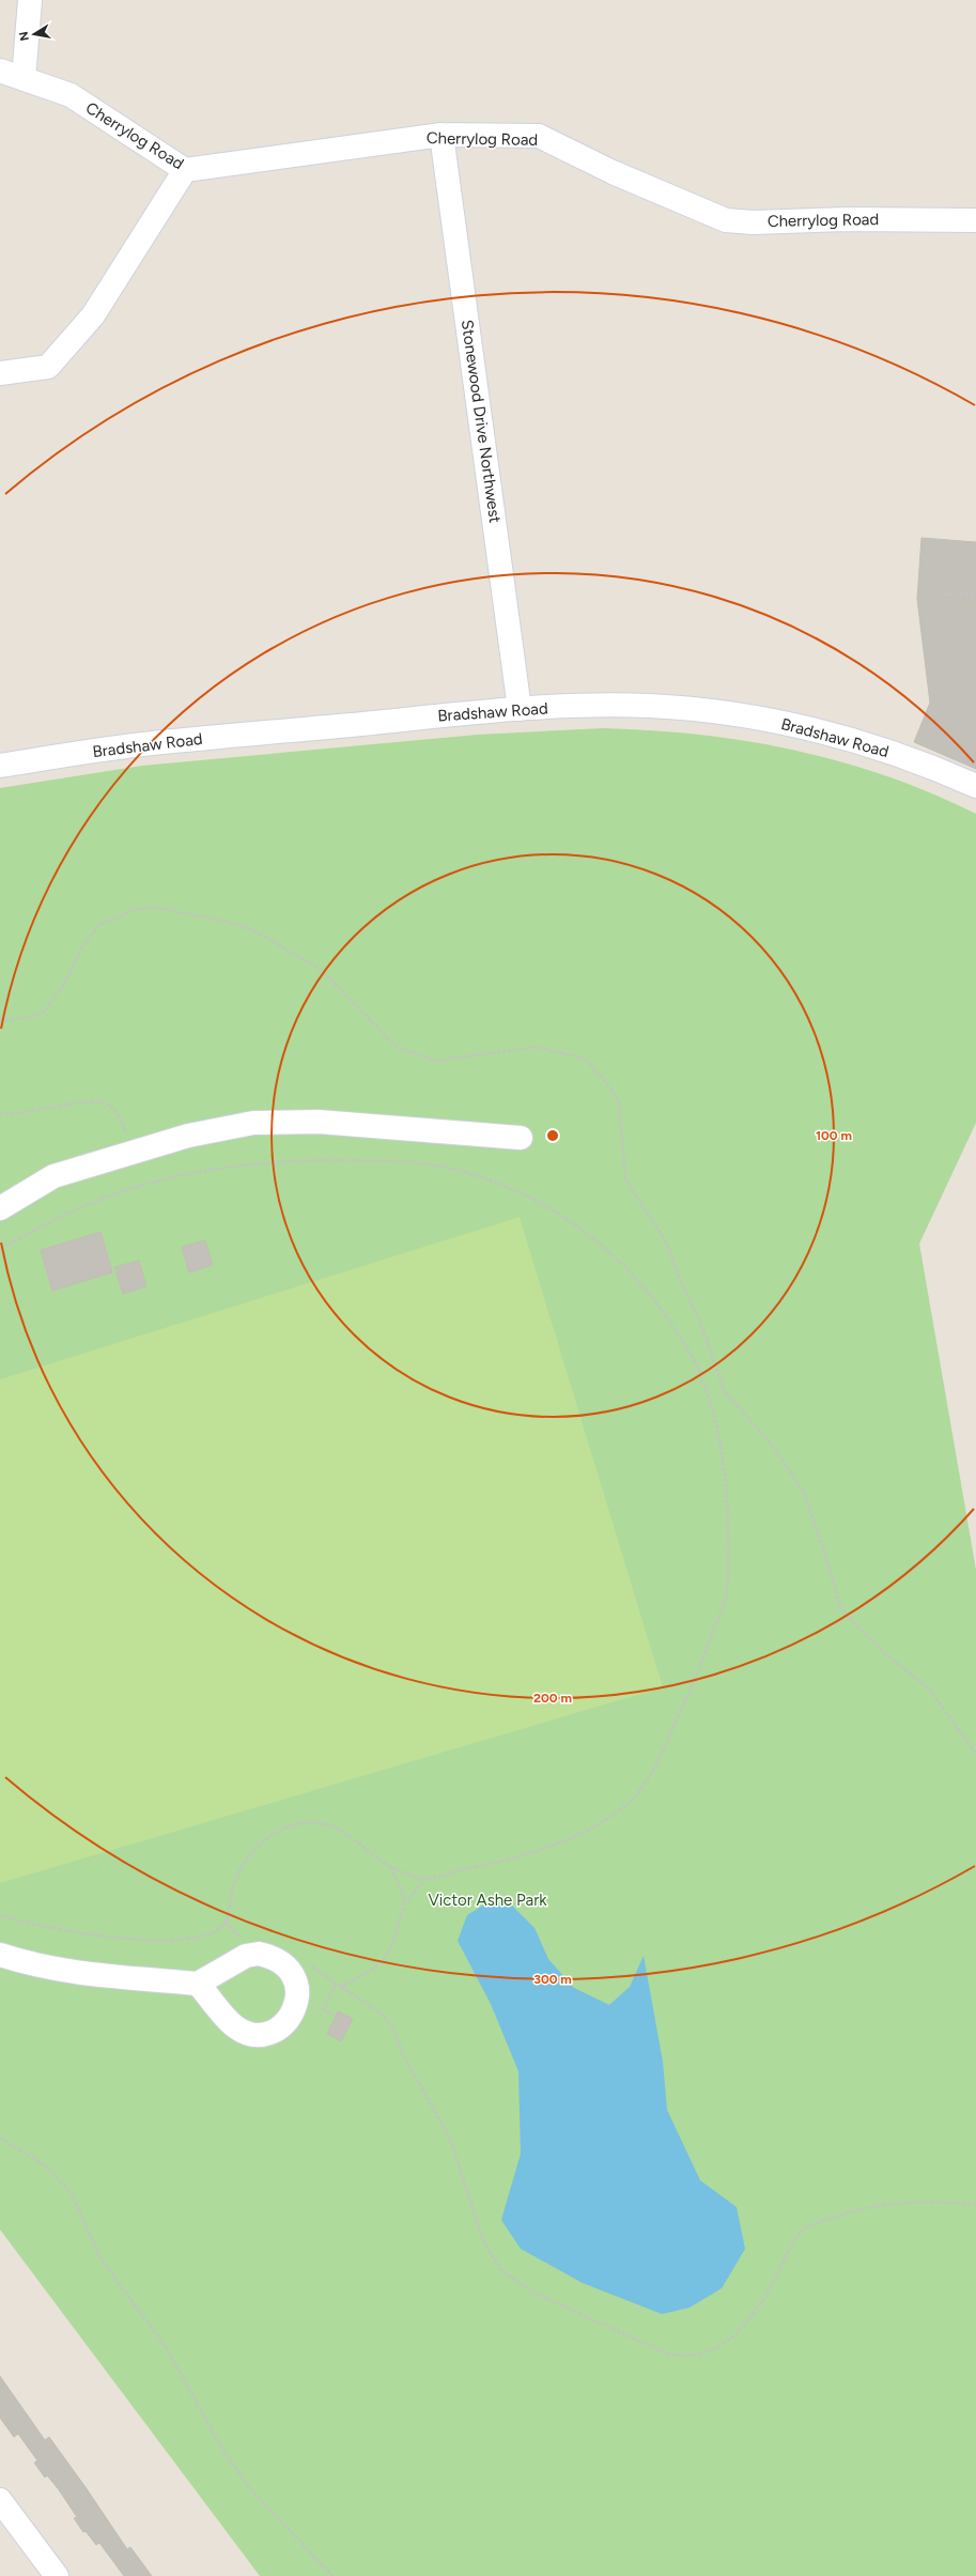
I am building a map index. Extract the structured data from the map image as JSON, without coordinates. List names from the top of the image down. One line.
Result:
{"streets":{"street":["Cherrylog Road","Stonewood Drive Northwest","Bradshaw Road"]},"crossings":[["Cherrylog Road","Stonewood Drive Northwest"],["Stonewood Drive Northwest","Bradshaw Road"]],"parks":["Victor Ashe Park"],"north":"left","rings":["100 m","200 m","300 m"]}
